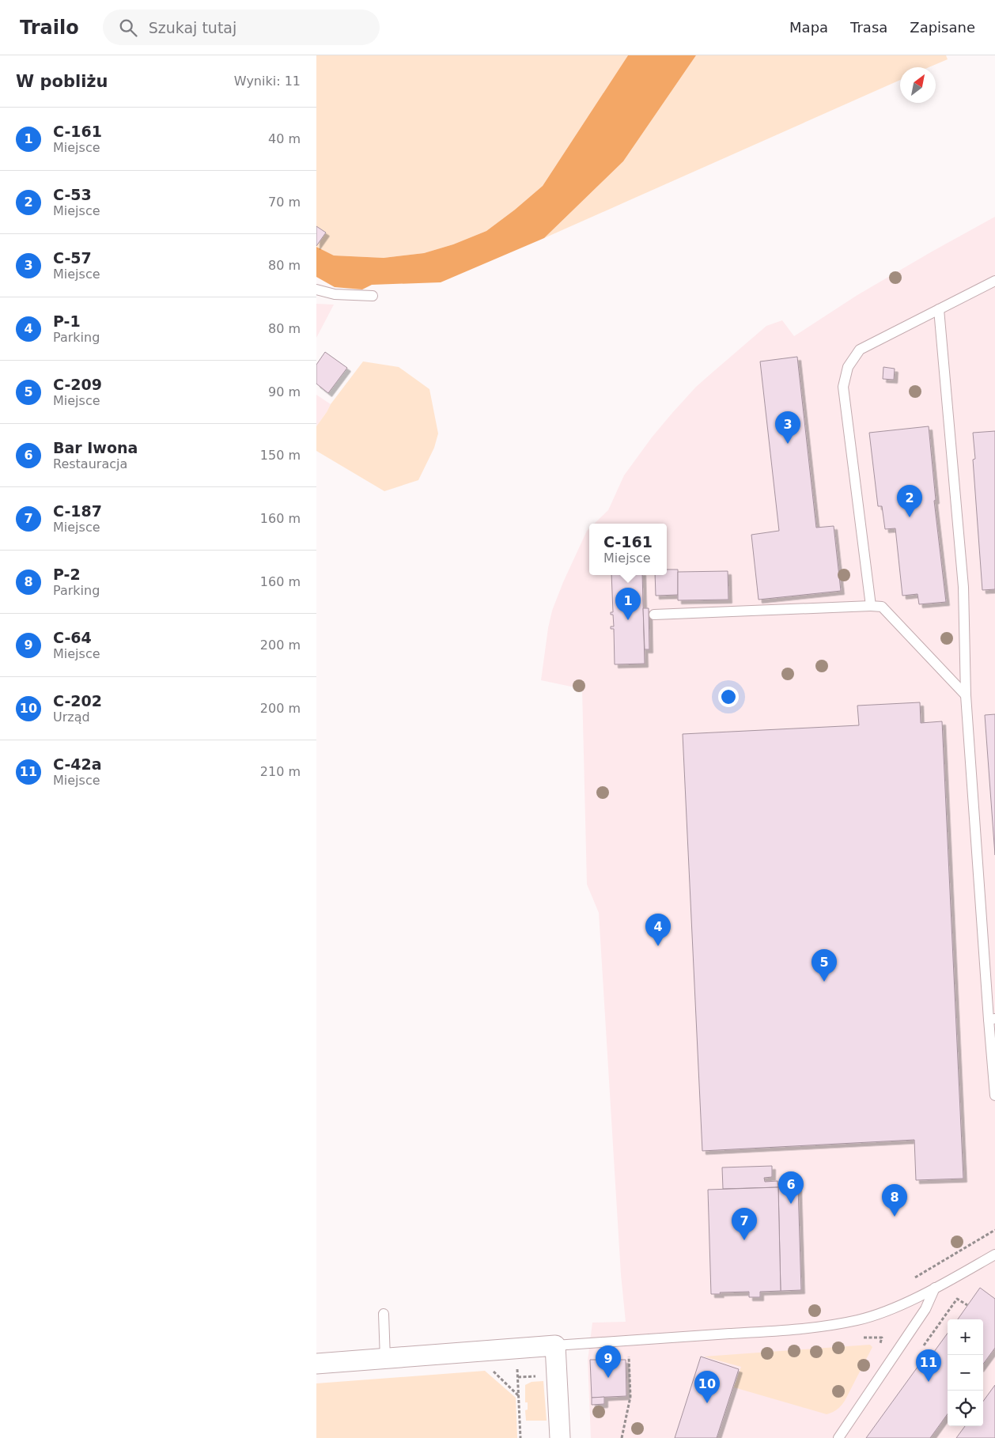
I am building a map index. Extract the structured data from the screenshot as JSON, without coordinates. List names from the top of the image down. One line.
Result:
{"north":"top right","page":{"header":"Trailo","search":"Szukaj tutaj","nav":["Mapa","Trasa","Zapisane"],"heading":["W pobliżu","Wyniki: 11"],"list":[{"mark":"1","name":"C-161","note":"Miejsce","value":"40 m"},{"mark":"2","name":"C-53","note":"Miejsce","value":"70 m"},{"mark":"3","name":"C-57","note":"Miejsce","value":"80 m"},{"mark":"4","name":"P-1","note":"Parking","value":"80 m"},{"mark":"5","name":"C-209","note":"Miejsce","value":"90 m"},{"mark":"6","name":"Bar Iwona","note":"Restauracja","value":"150 m"},{"mark":"7","name":"C-187","note":"Miejsce","value":"160 m"},{"mark":"8","name":"P-2","note":"Parking","value":"160 m"},{"mark":"9","name":"C-64","note":"Miejsce","value":"200 m"},{"mark":"10","name":"C-202","note":"Urząd","value":"200 m"},{"mark":"11","name":"C-42a","note":"Miejsce","value":"210 m"}],"pins":["3","2","1","4","5","6","8","7","9","11","10"],"popup":["C-161","Miejsce"],"map_buttons":["+","−"]}}
